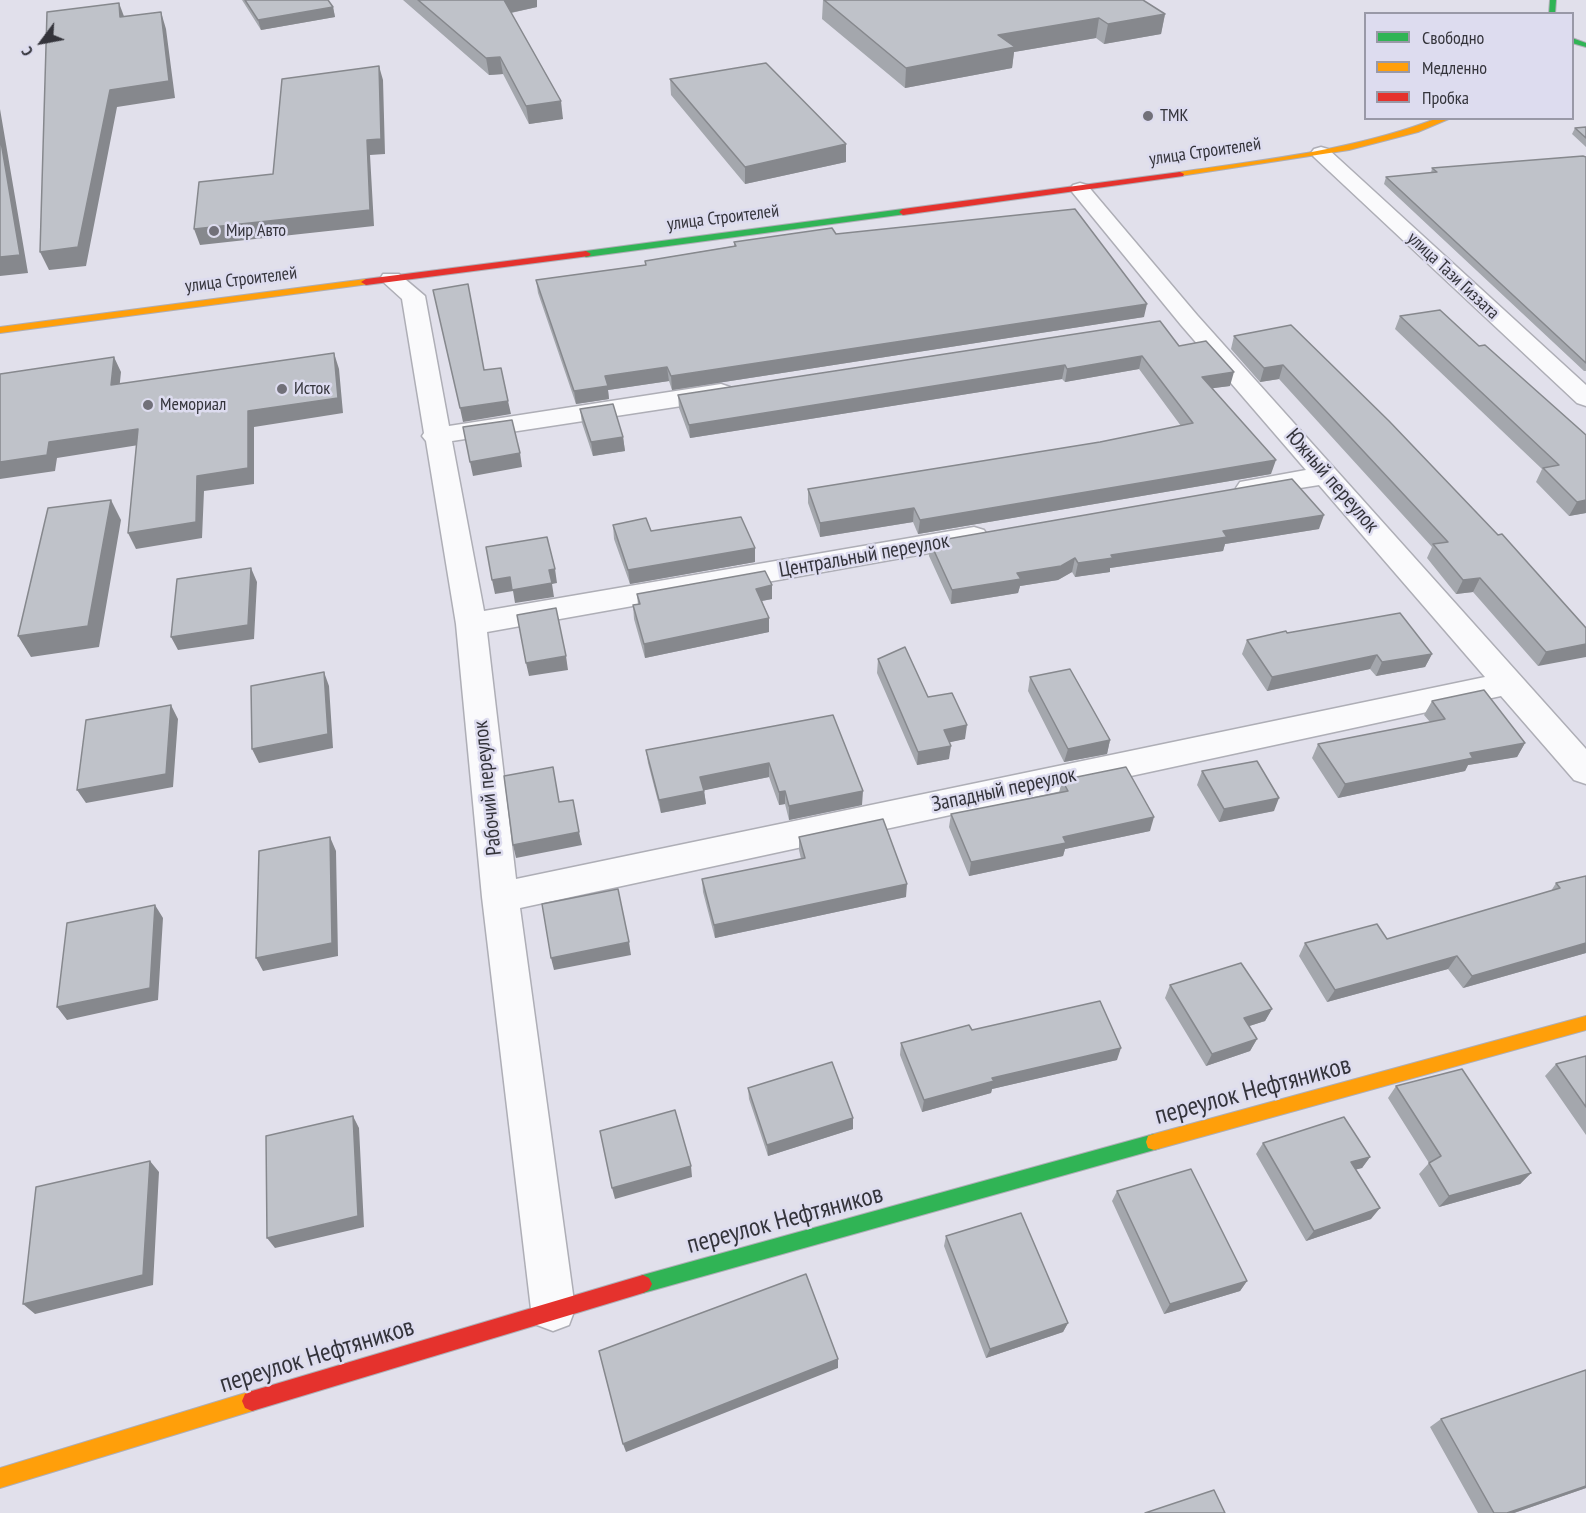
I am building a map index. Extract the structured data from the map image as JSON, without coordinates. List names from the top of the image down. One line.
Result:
{"streets":{"street":["улица Строителей","улица Тази Гиззата","Южный переулок","Центральный переулок","Рабочий переулок","Западный переулок","переулок Нефтяников"]},"crossings":[["улица Строителей","улица Тази Гиззата"],["улица Строителей","Южный переулок"],["улица Строителей","Рабочий переулок"],["Южный переулок","Западный переулок"],["Центральный переулок","Рабочий переулок"],["Рабочий переулок","Западный переулок"],["Рабочий переулок","переулок Нефтяников"]],"places":["ТМК","Мир Авто","Исток","Мемориал"],"legend":["Свободно","Медленно","Пробка"],"north":"bottom left"}
